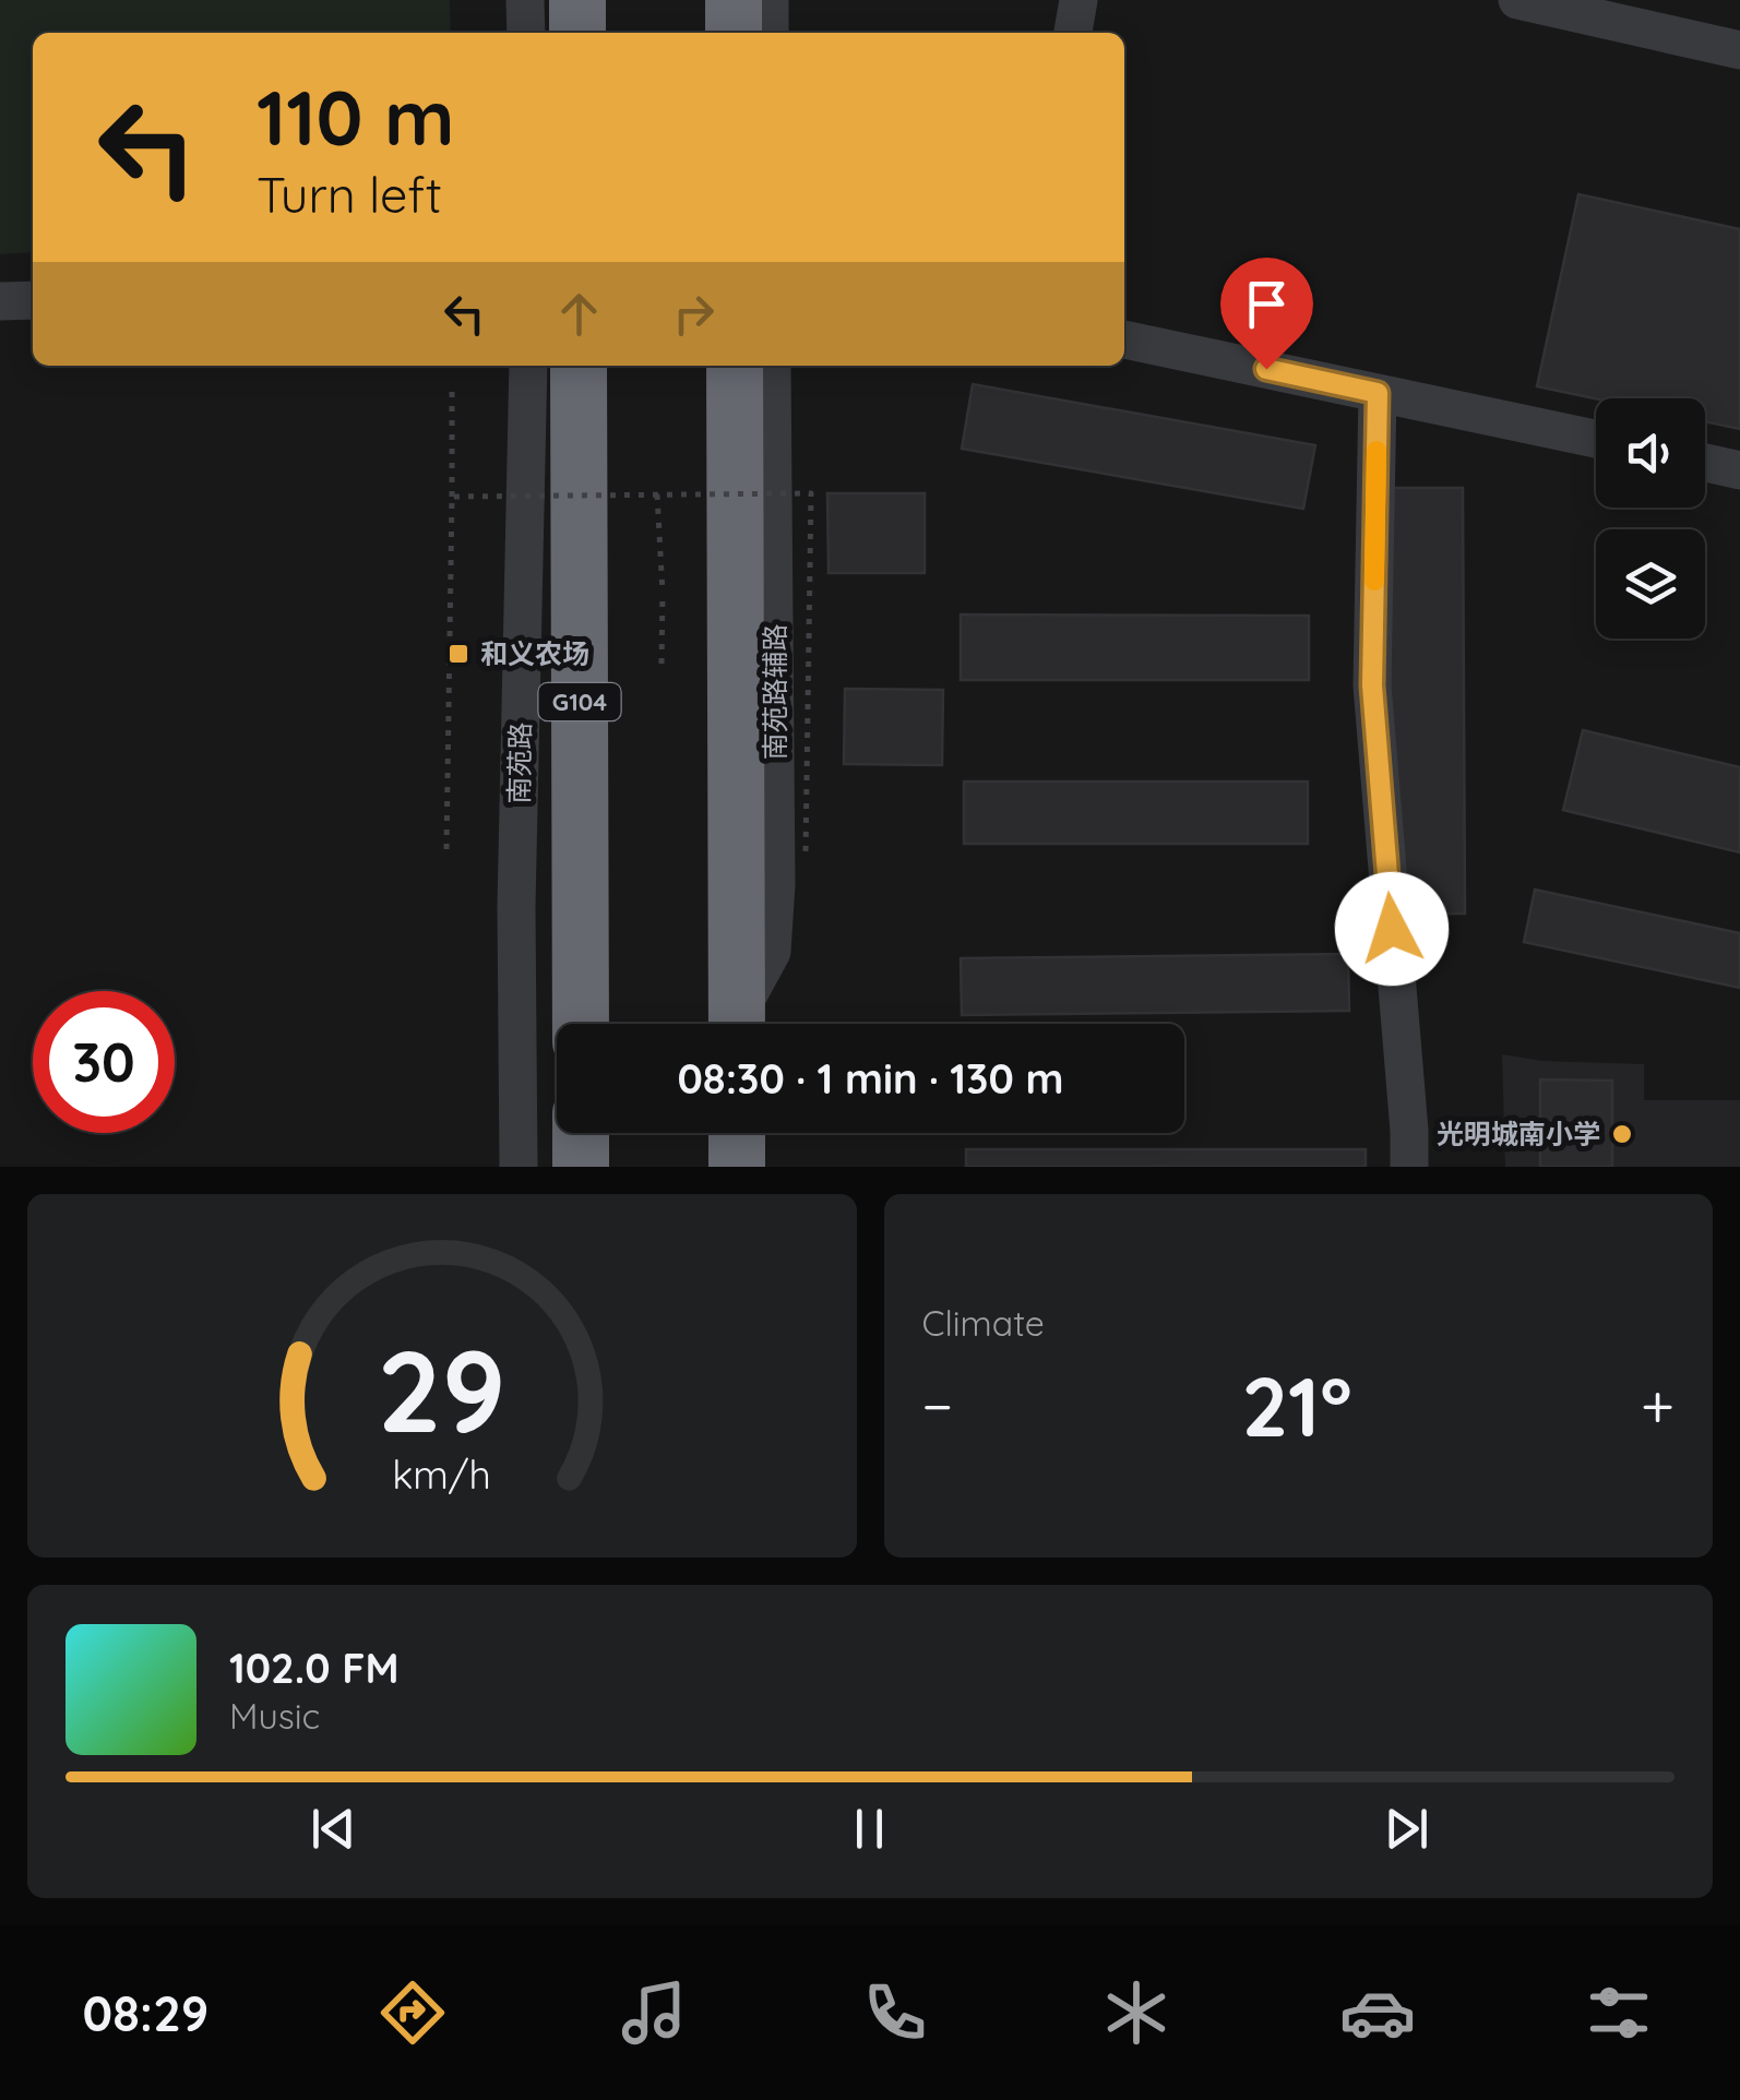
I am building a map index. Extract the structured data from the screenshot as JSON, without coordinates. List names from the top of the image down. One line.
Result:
{"streets":{"highway":["G104"],"street":["南苑路辅路","南苑路"]},"places":{"transit":["和义农场"],"other":["光明城南小学"]},"page":{"turn":["110 m","Turn left"],"limit":"30","trip":"08:30 · 1 min · 130 m","tile":"Climate","heat":["−","21°","+"],"song":["102.0 FM","Music"],"tabs":"08:29","gauge":["29","km/h"]}}
